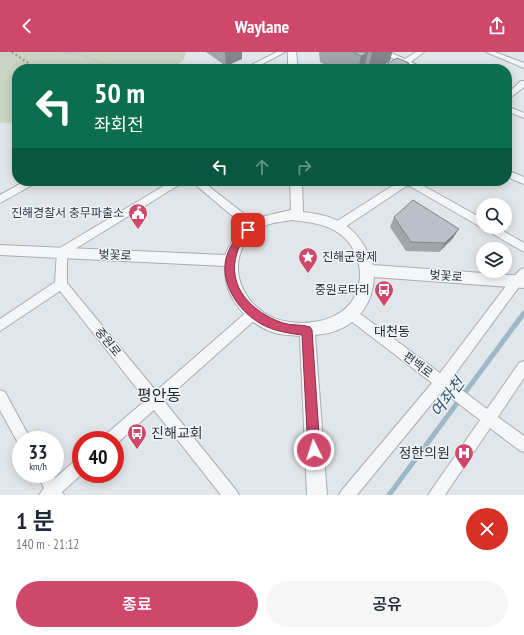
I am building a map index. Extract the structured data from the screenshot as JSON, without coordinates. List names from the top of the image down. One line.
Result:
{"streets":{"street":["벚꽃로","중원로","편백로"]},"crossings":[["벚꽃로","편백로"]],"districts":["대천동","평안동"],"water":["여좌천"],"places":{"public building":["진해경찰서 충무파출소"],"place":["진해군항제"],"bus stop":["중원로타리","진해교회"],"hospital":["정한의원"]},"page":{"header":"Waylane","turn":["50 m","좌회전"],"speed":"33 km/h","limit":"40","heading":["1 분","140 m · 21:12"],"buttons":["종료","공유"]}}
